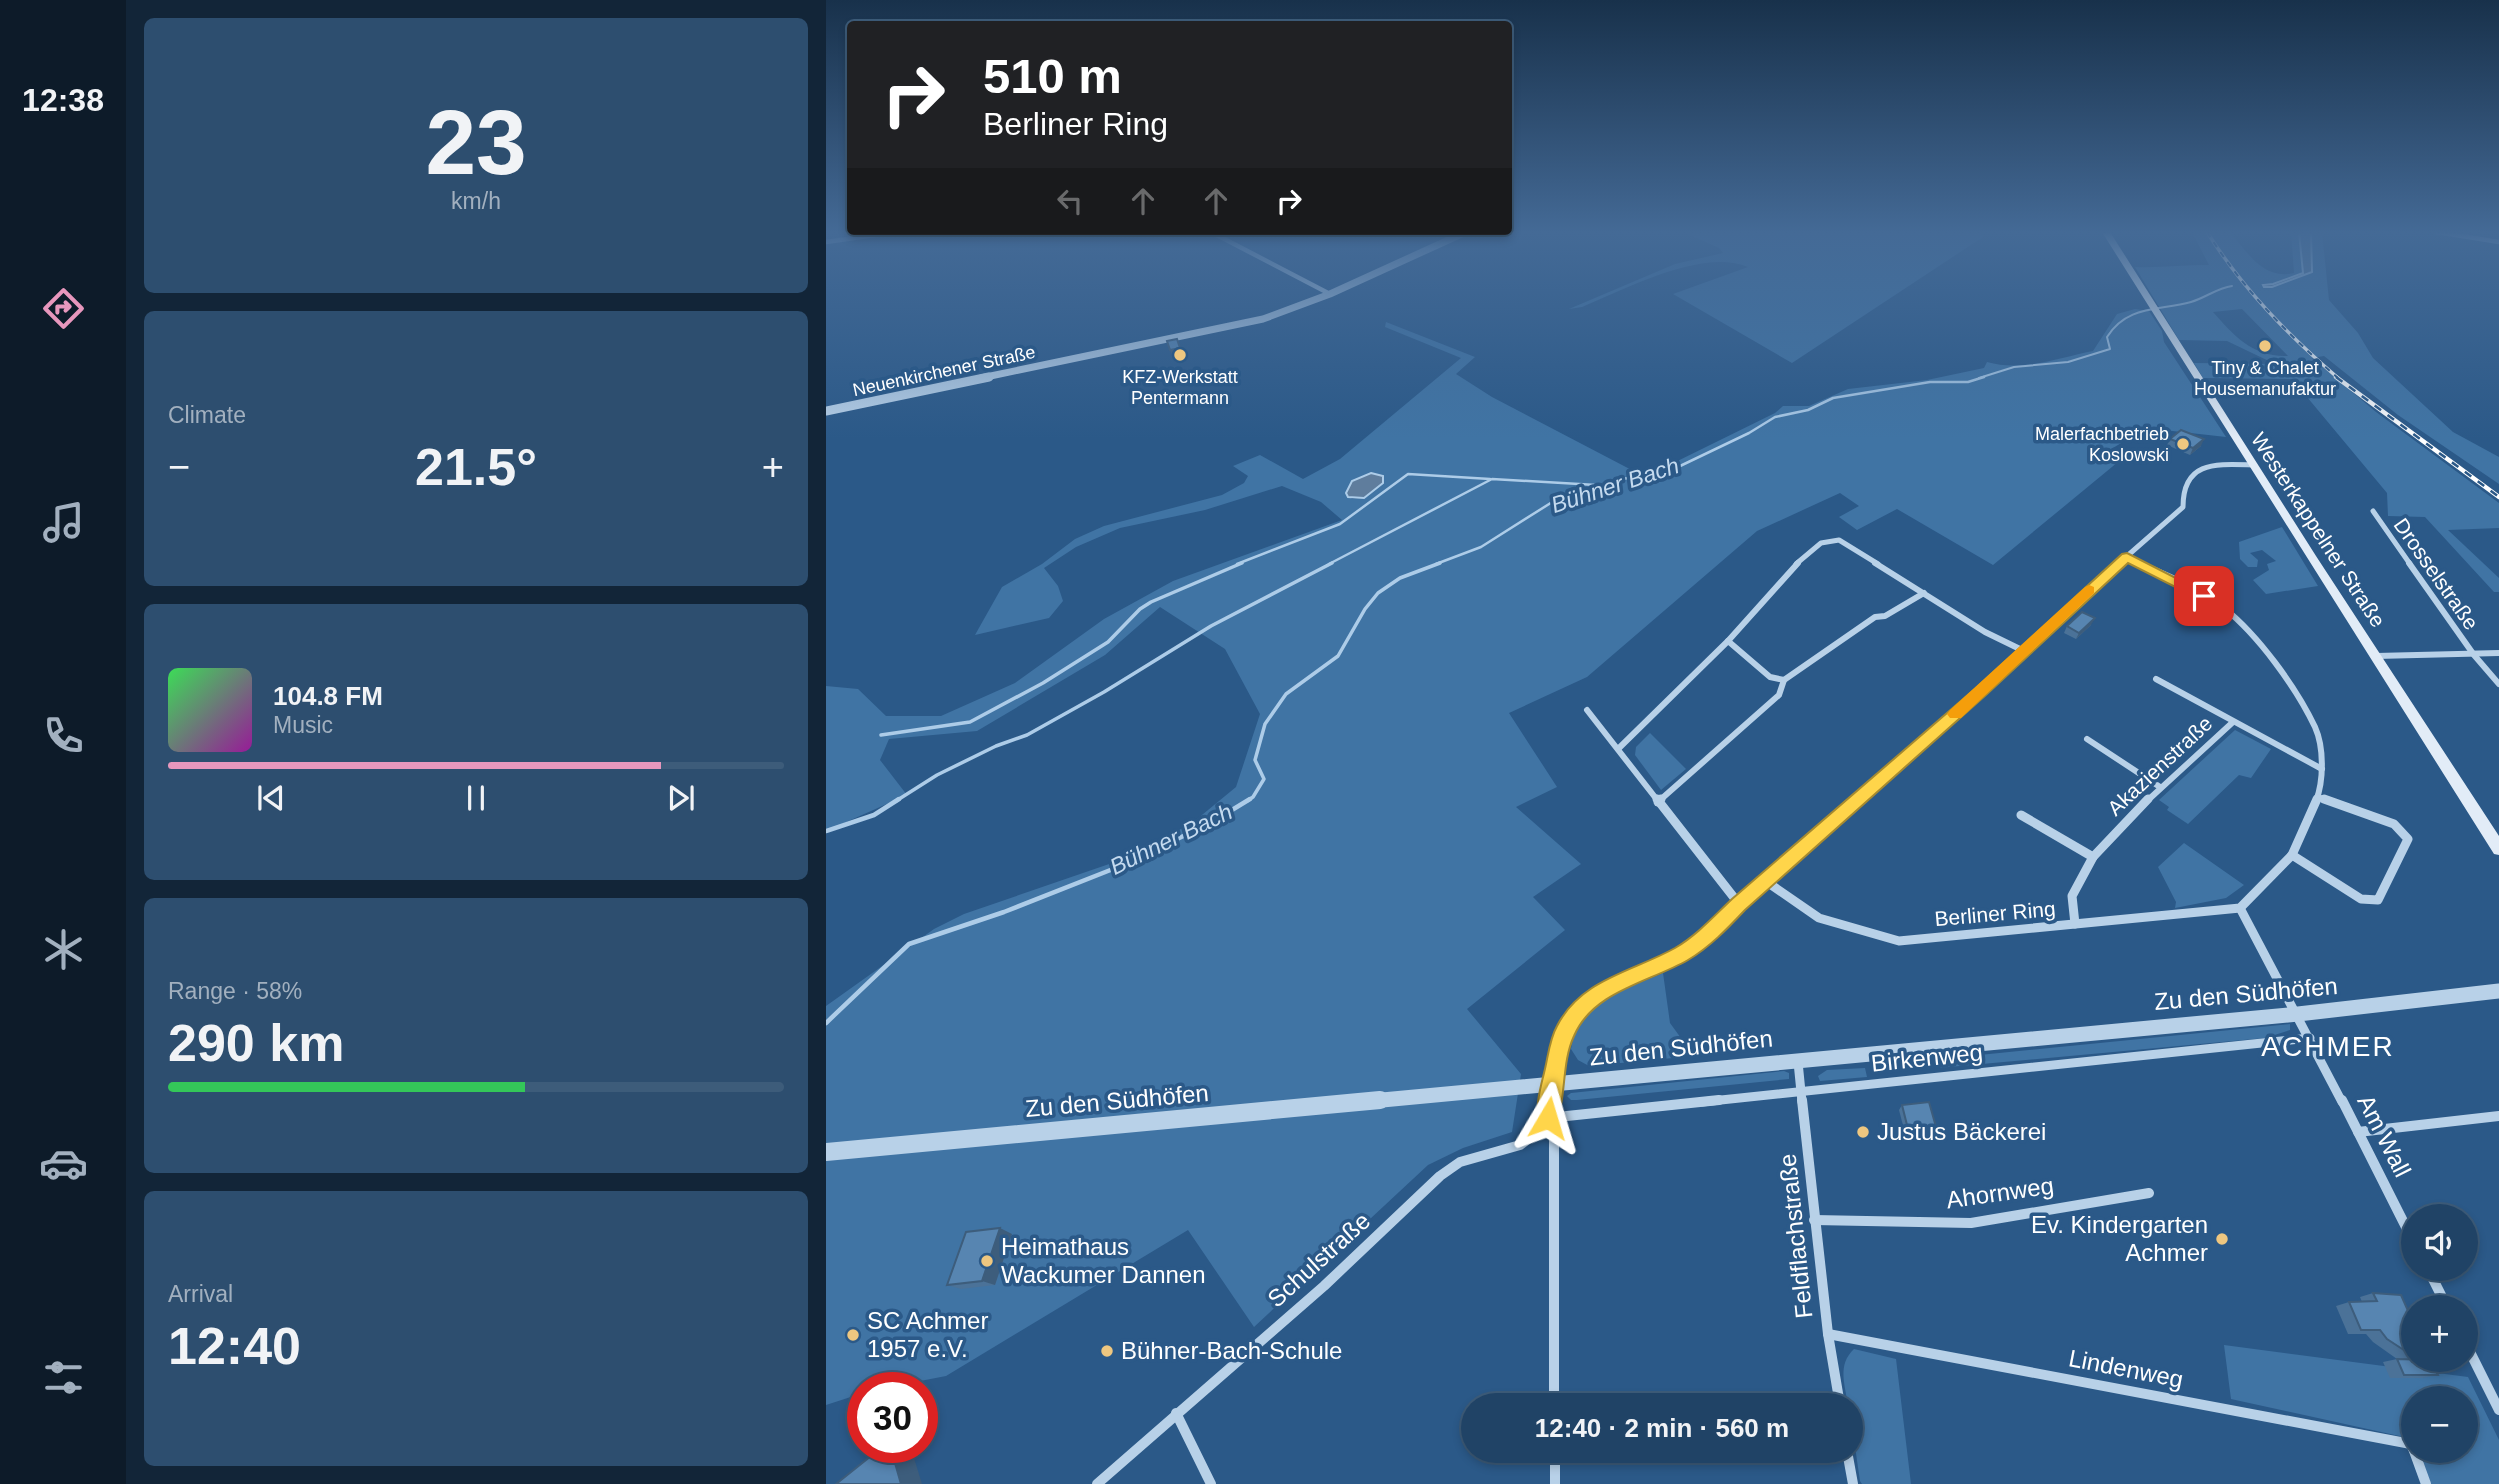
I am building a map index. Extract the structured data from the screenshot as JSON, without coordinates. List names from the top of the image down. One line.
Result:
{"streets":{"main road":["Westerkappelner Straße"],"street":["Neuenkirchener Straße","Drosselstraße","Akazienstraße","Berliner Ring","Zu den Südhöfen","Birkenweg","Am Wall","Ahornweg","Feldflachstraße","Schulstraße","Lindenweg"]},"crossings":[["Akazienstraße","Berliner Ring"],["Zu den Südhöfen","Am Wall"],["Zu den Südhöfen","Feldflachstraße"],["Birkenweg","Am Wall"],["Birkenweg","Feldflachstraße"],["Birkenweg","Schulstraße"],["Ahornweg","Feldflachstraße"],["Feldflachstraße","Lindenweg"]],"districts":["ACHMER"],"water":["Bühner Bach"],"places":["Tiny & Chalet Housemanufaktur","KFZ-Werkstatt Pentermann","Malerfachbetrieb Koslowski","Justus Bäckerei","Ev. Kindergarten Achmer","Heimathaus Wackumer Dannen","SC Achmer 1957 e.V.","Bühner-Bach-Schule"],"page":{"tabs":"12:38","tile":[["23","km/h"],"Climate",["Range · 58%","290 km"],["Arrival","12:40"]],"turn":["510 m","Berliner Ring"],"heat":["−","21.5°","+"],"song":["104.8 FM","Music"],"map_buttons":["+","−"],"limit":"30","trip":"12:40 · 2 min · 560 m"}}
